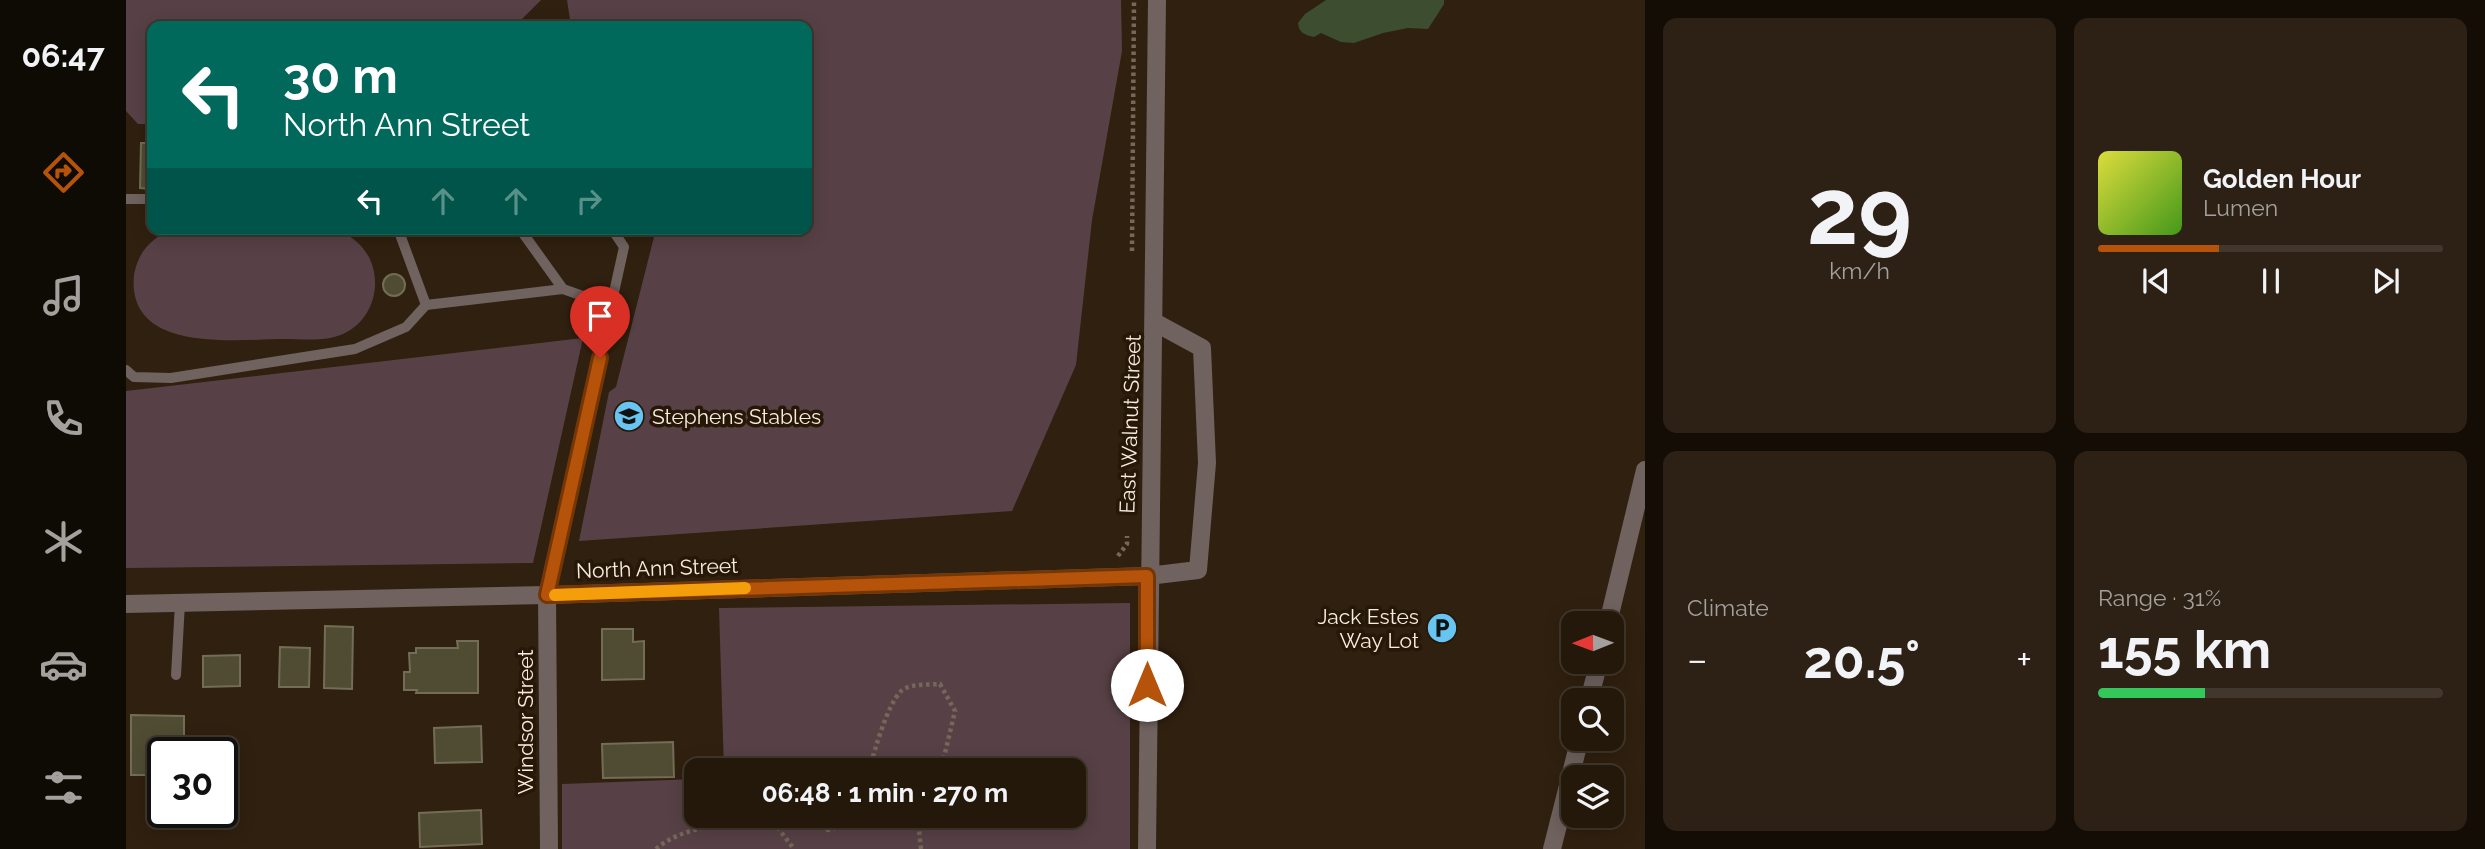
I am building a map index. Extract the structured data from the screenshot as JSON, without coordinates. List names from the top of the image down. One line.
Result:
{"streets":{"street":["East Walnut Street","North Ann Street","Windsor Street"]},"crossings":[["East Walnut Street","North Ann Street"],["North Ann Street","Windsor Street"]],"places":{"school or university":["Stephens Stables"],"parking":["Jack Estes Way Lot"]},"north":"left","page":{"tabs":"06:47","tile":[["29","km/h"],"Climate",["Range · 31%","155 km"]],"turn":["30 m","North Ann Street"],"song":["Golden Hour","Lumen"],"heat":["−","20.5°","+"],"limit":"30","trip":"06:48 · 1 min · 270 m"}}
